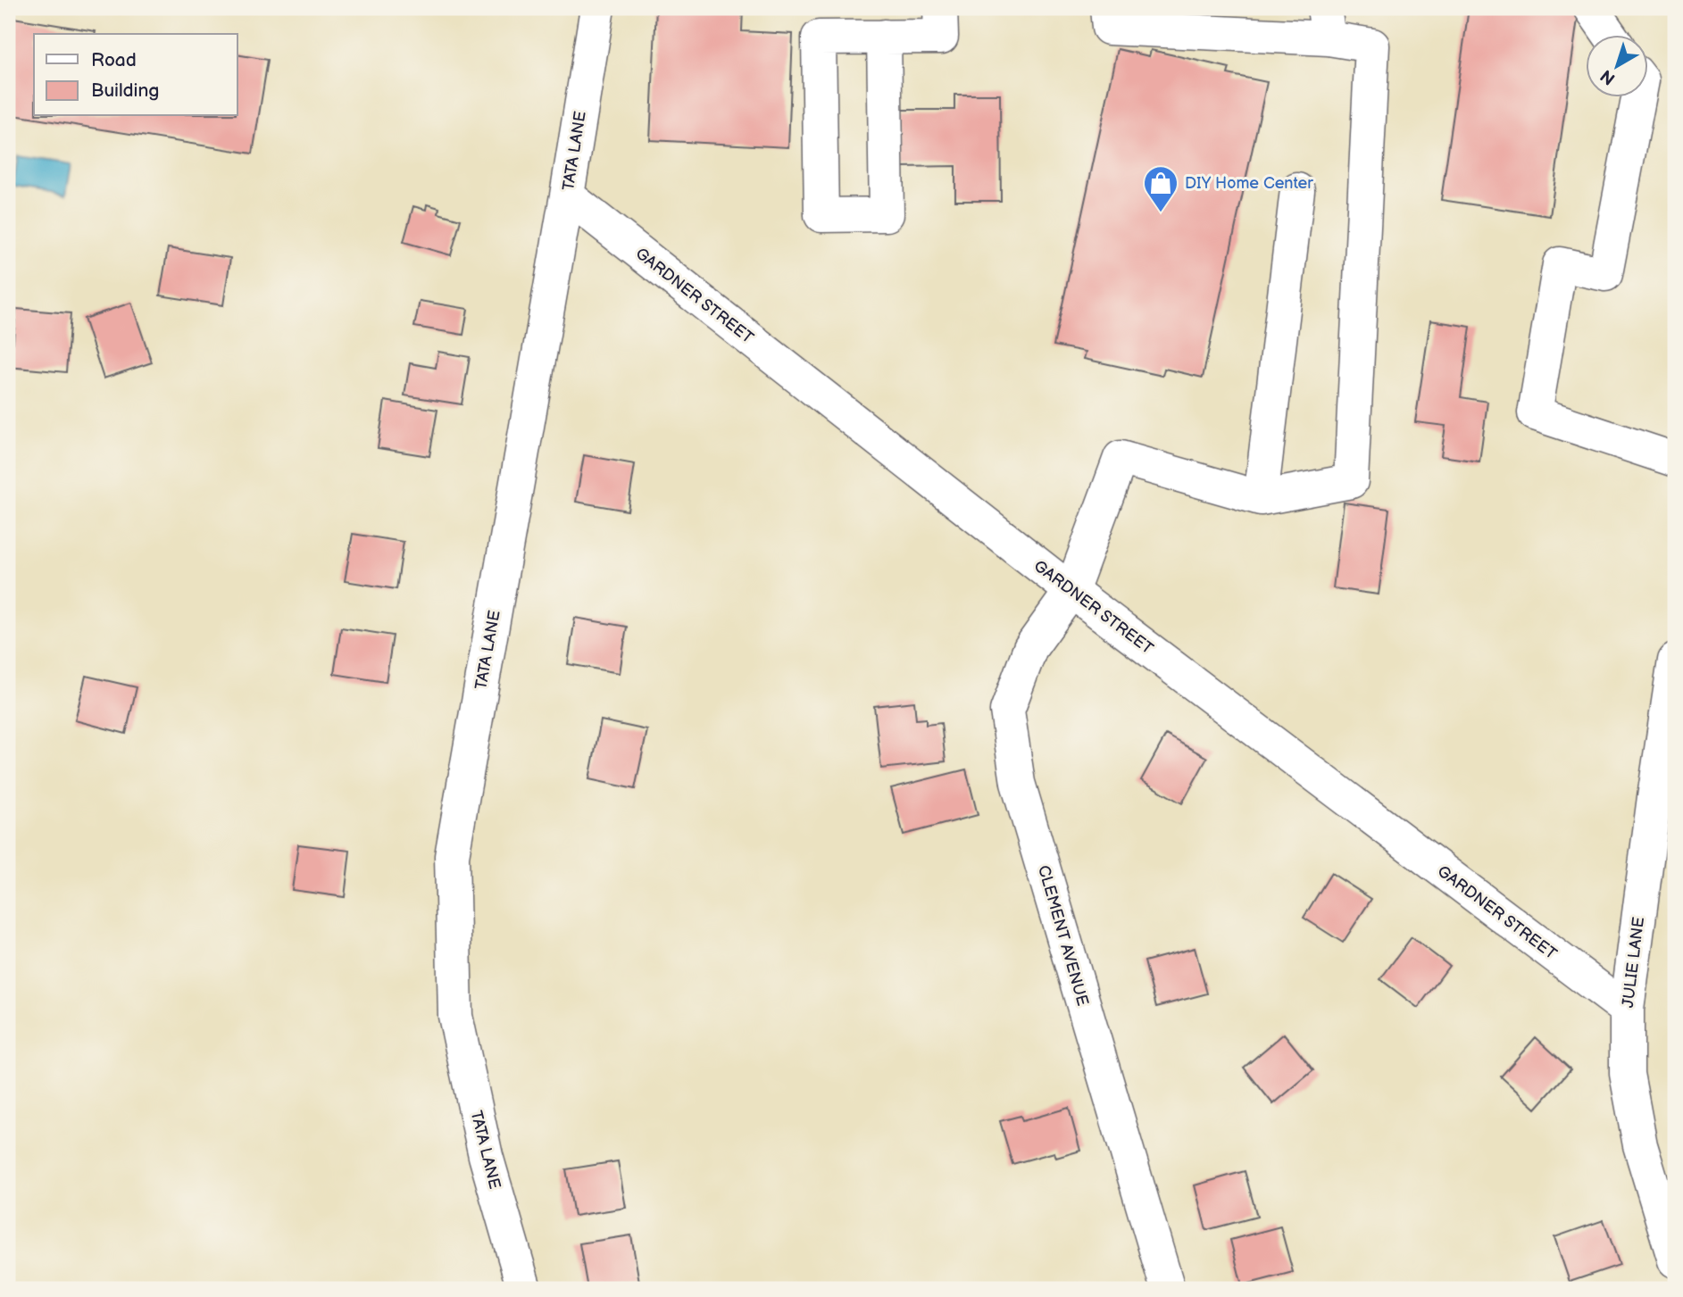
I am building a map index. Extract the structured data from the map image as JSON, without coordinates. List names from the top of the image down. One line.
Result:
{"streets":{"street":["TATA LANE","GARDNER STREET","CLEMENT AVENUE","JULIE LANE"]},"crossings":[["TATA LANE","GARDNER STREET"],["GARDNER STREET","CLEMENT AVENUE"],["GARDNER STREET","JULIE LANE"]],"places":{"shop":["DIY Home Center"]},"legend":["Road","Building"],"north":"bottom left"}
